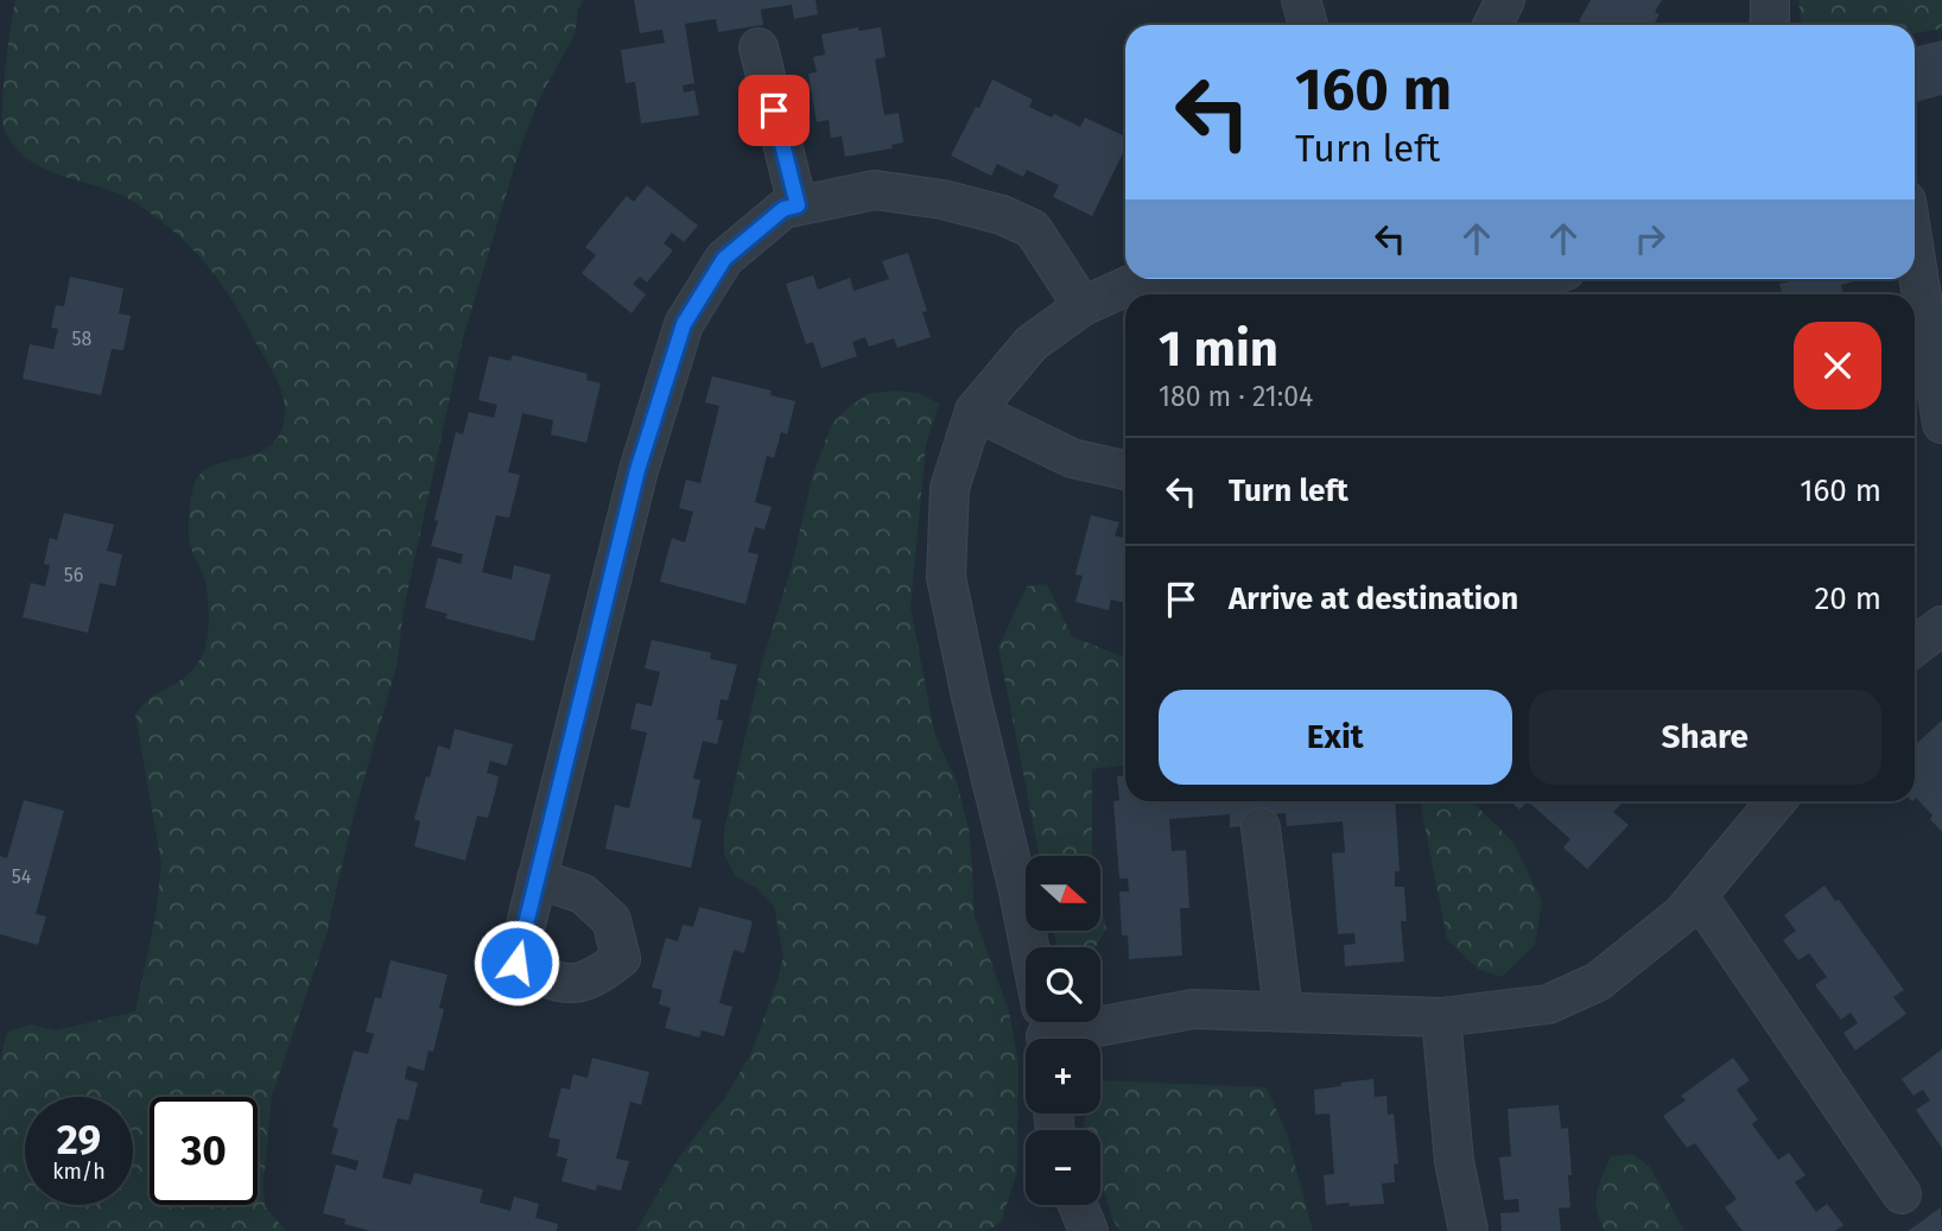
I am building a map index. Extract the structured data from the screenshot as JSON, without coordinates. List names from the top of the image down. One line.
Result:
{"house_numbers":["58","56","54"],"north":"right","page":{"turn":["160 m","Turn left"],"heading":["1 min","180 m · 21:04"],"list":[{"name":"Turn left","value":"160 m"},{"name":"Arrive at destination","value":"20 m"}],"buttons":["Exit","Share"],"map_buttons":["+","−"],"speed":"29 km/h","limit":"30"}}
